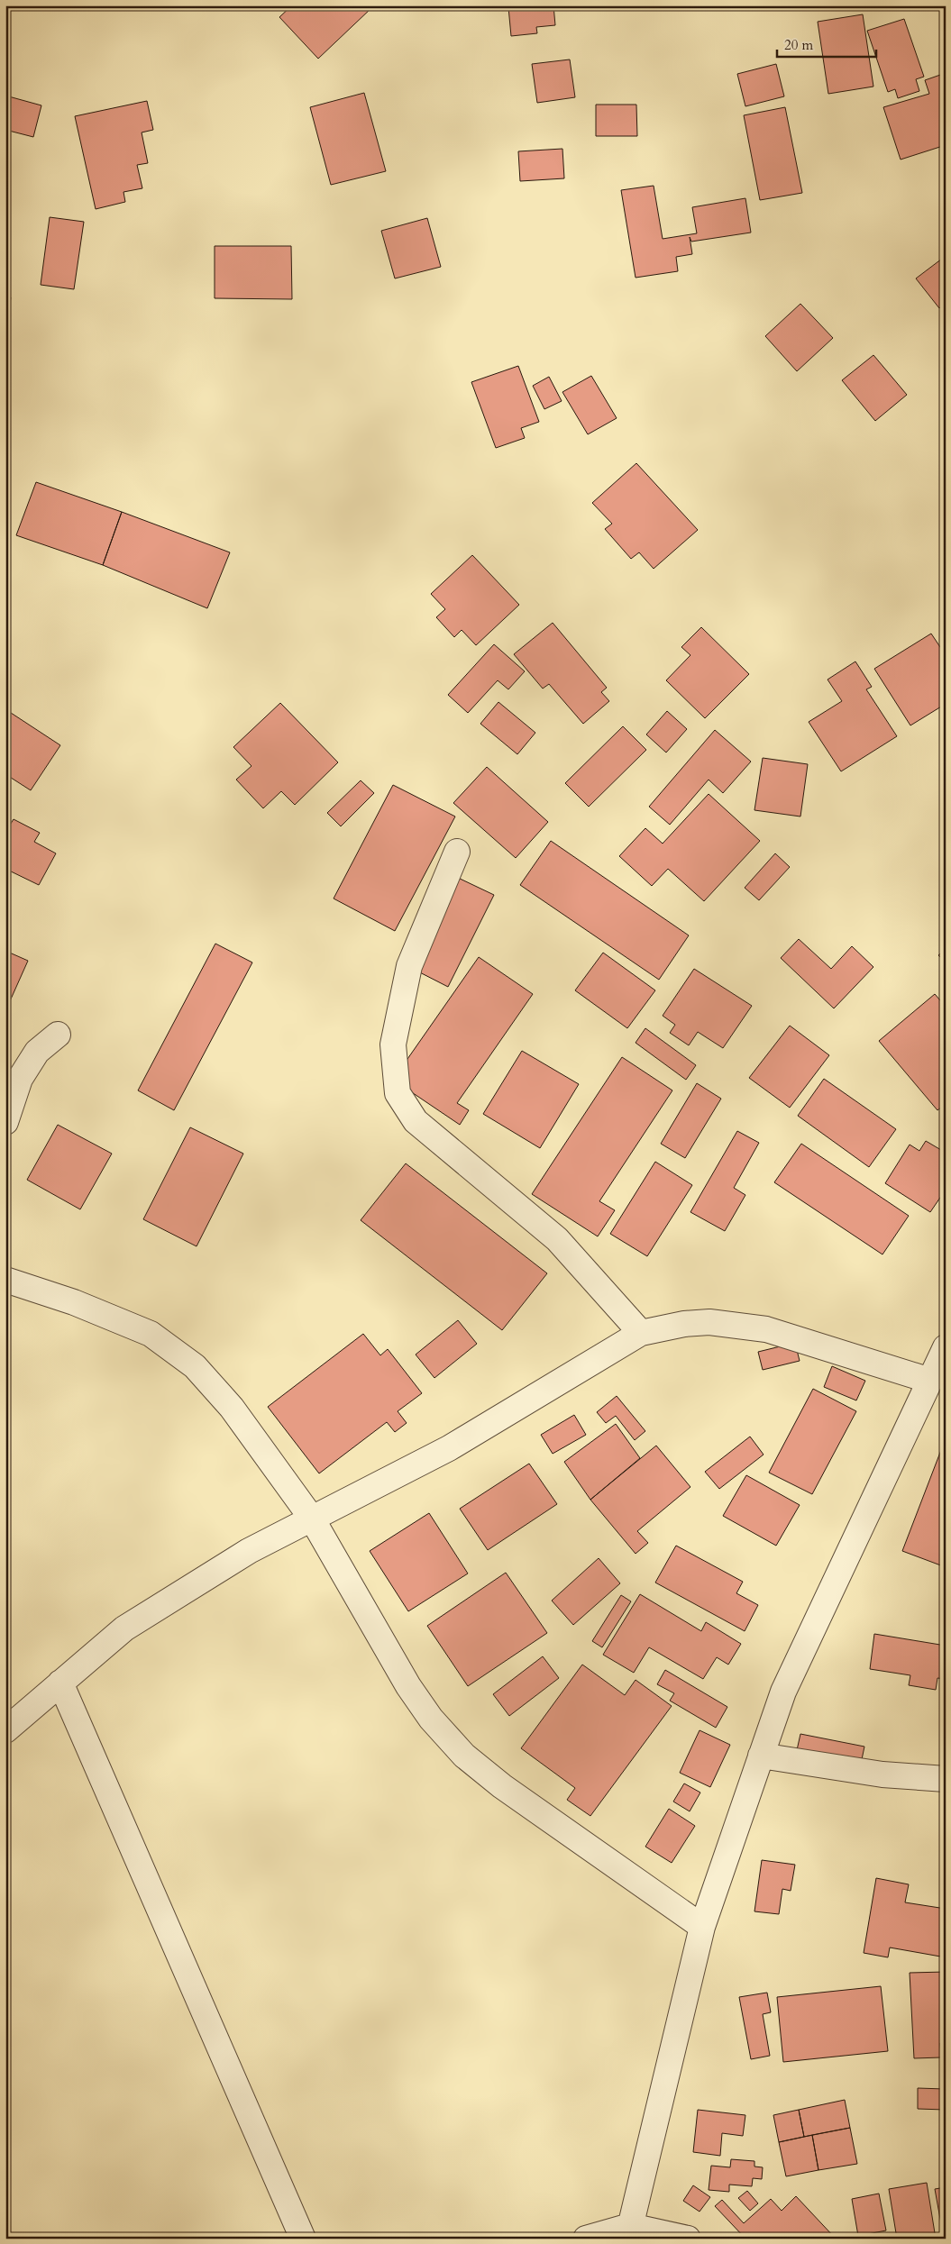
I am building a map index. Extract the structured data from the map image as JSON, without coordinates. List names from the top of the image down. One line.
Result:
{"scale_bar":"20 m"}
